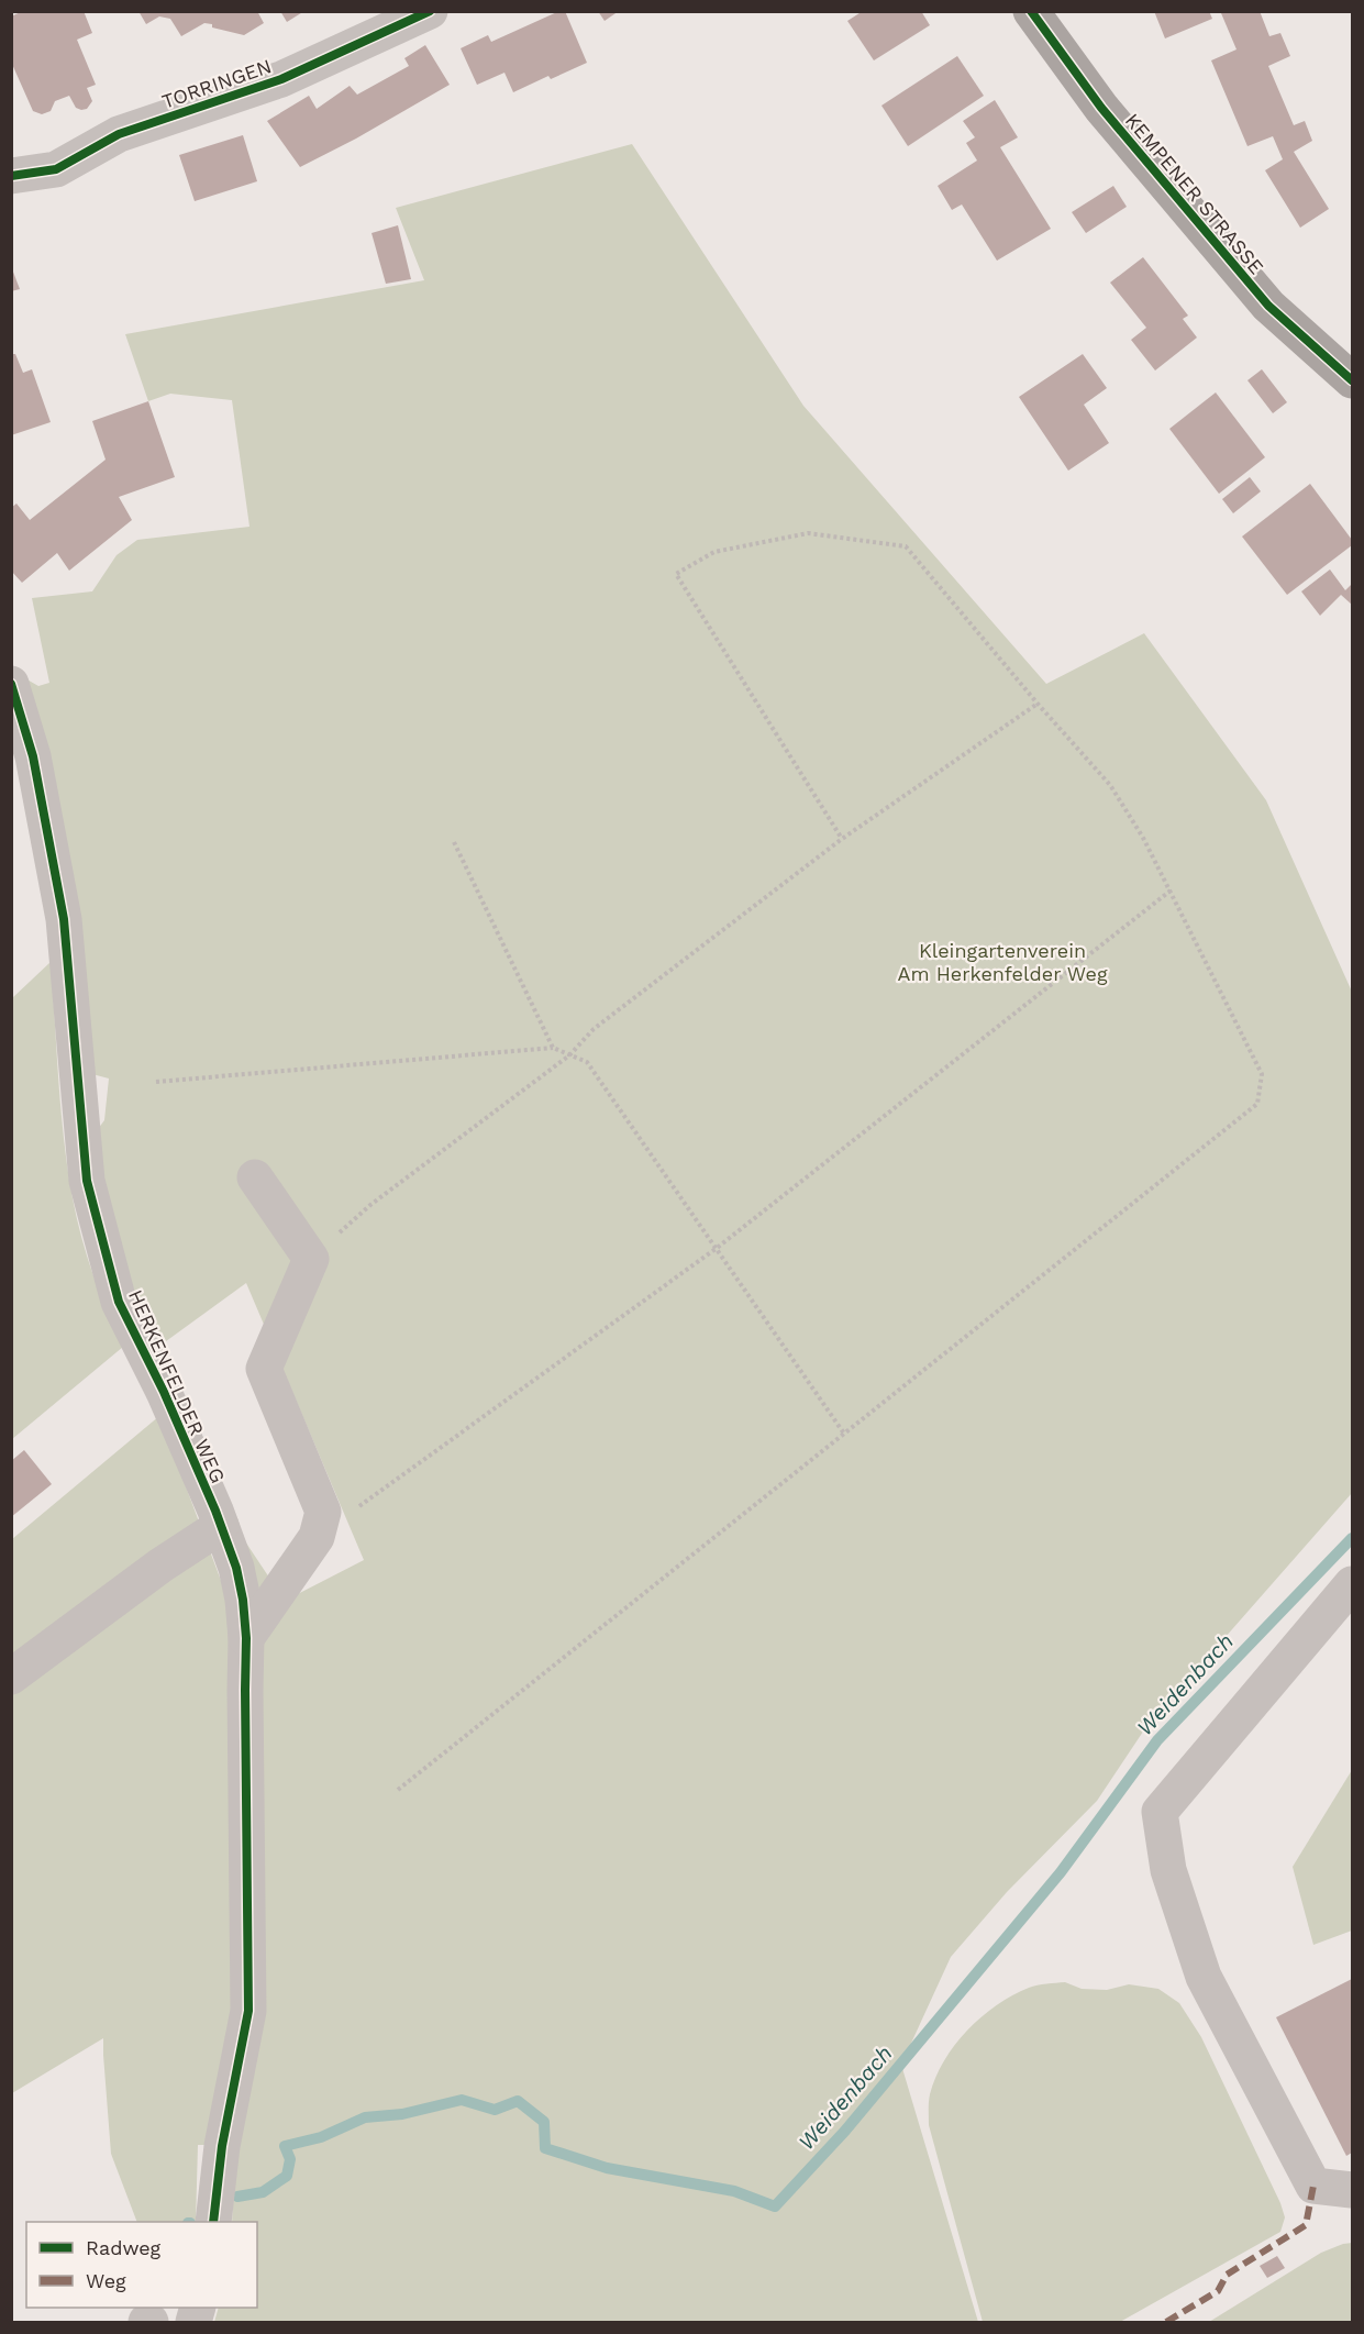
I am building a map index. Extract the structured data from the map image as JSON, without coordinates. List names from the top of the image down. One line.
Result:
{"streets":{"main road":["KEMPENER STRASSE"],"street":["TORRINGEN","HERKENFELDER WEG"]},"water":["Weidenbach"],"parks":["Kleingartenverein Am Herkenfelder Weg"],"legend":["Radweg","Weg"]}
